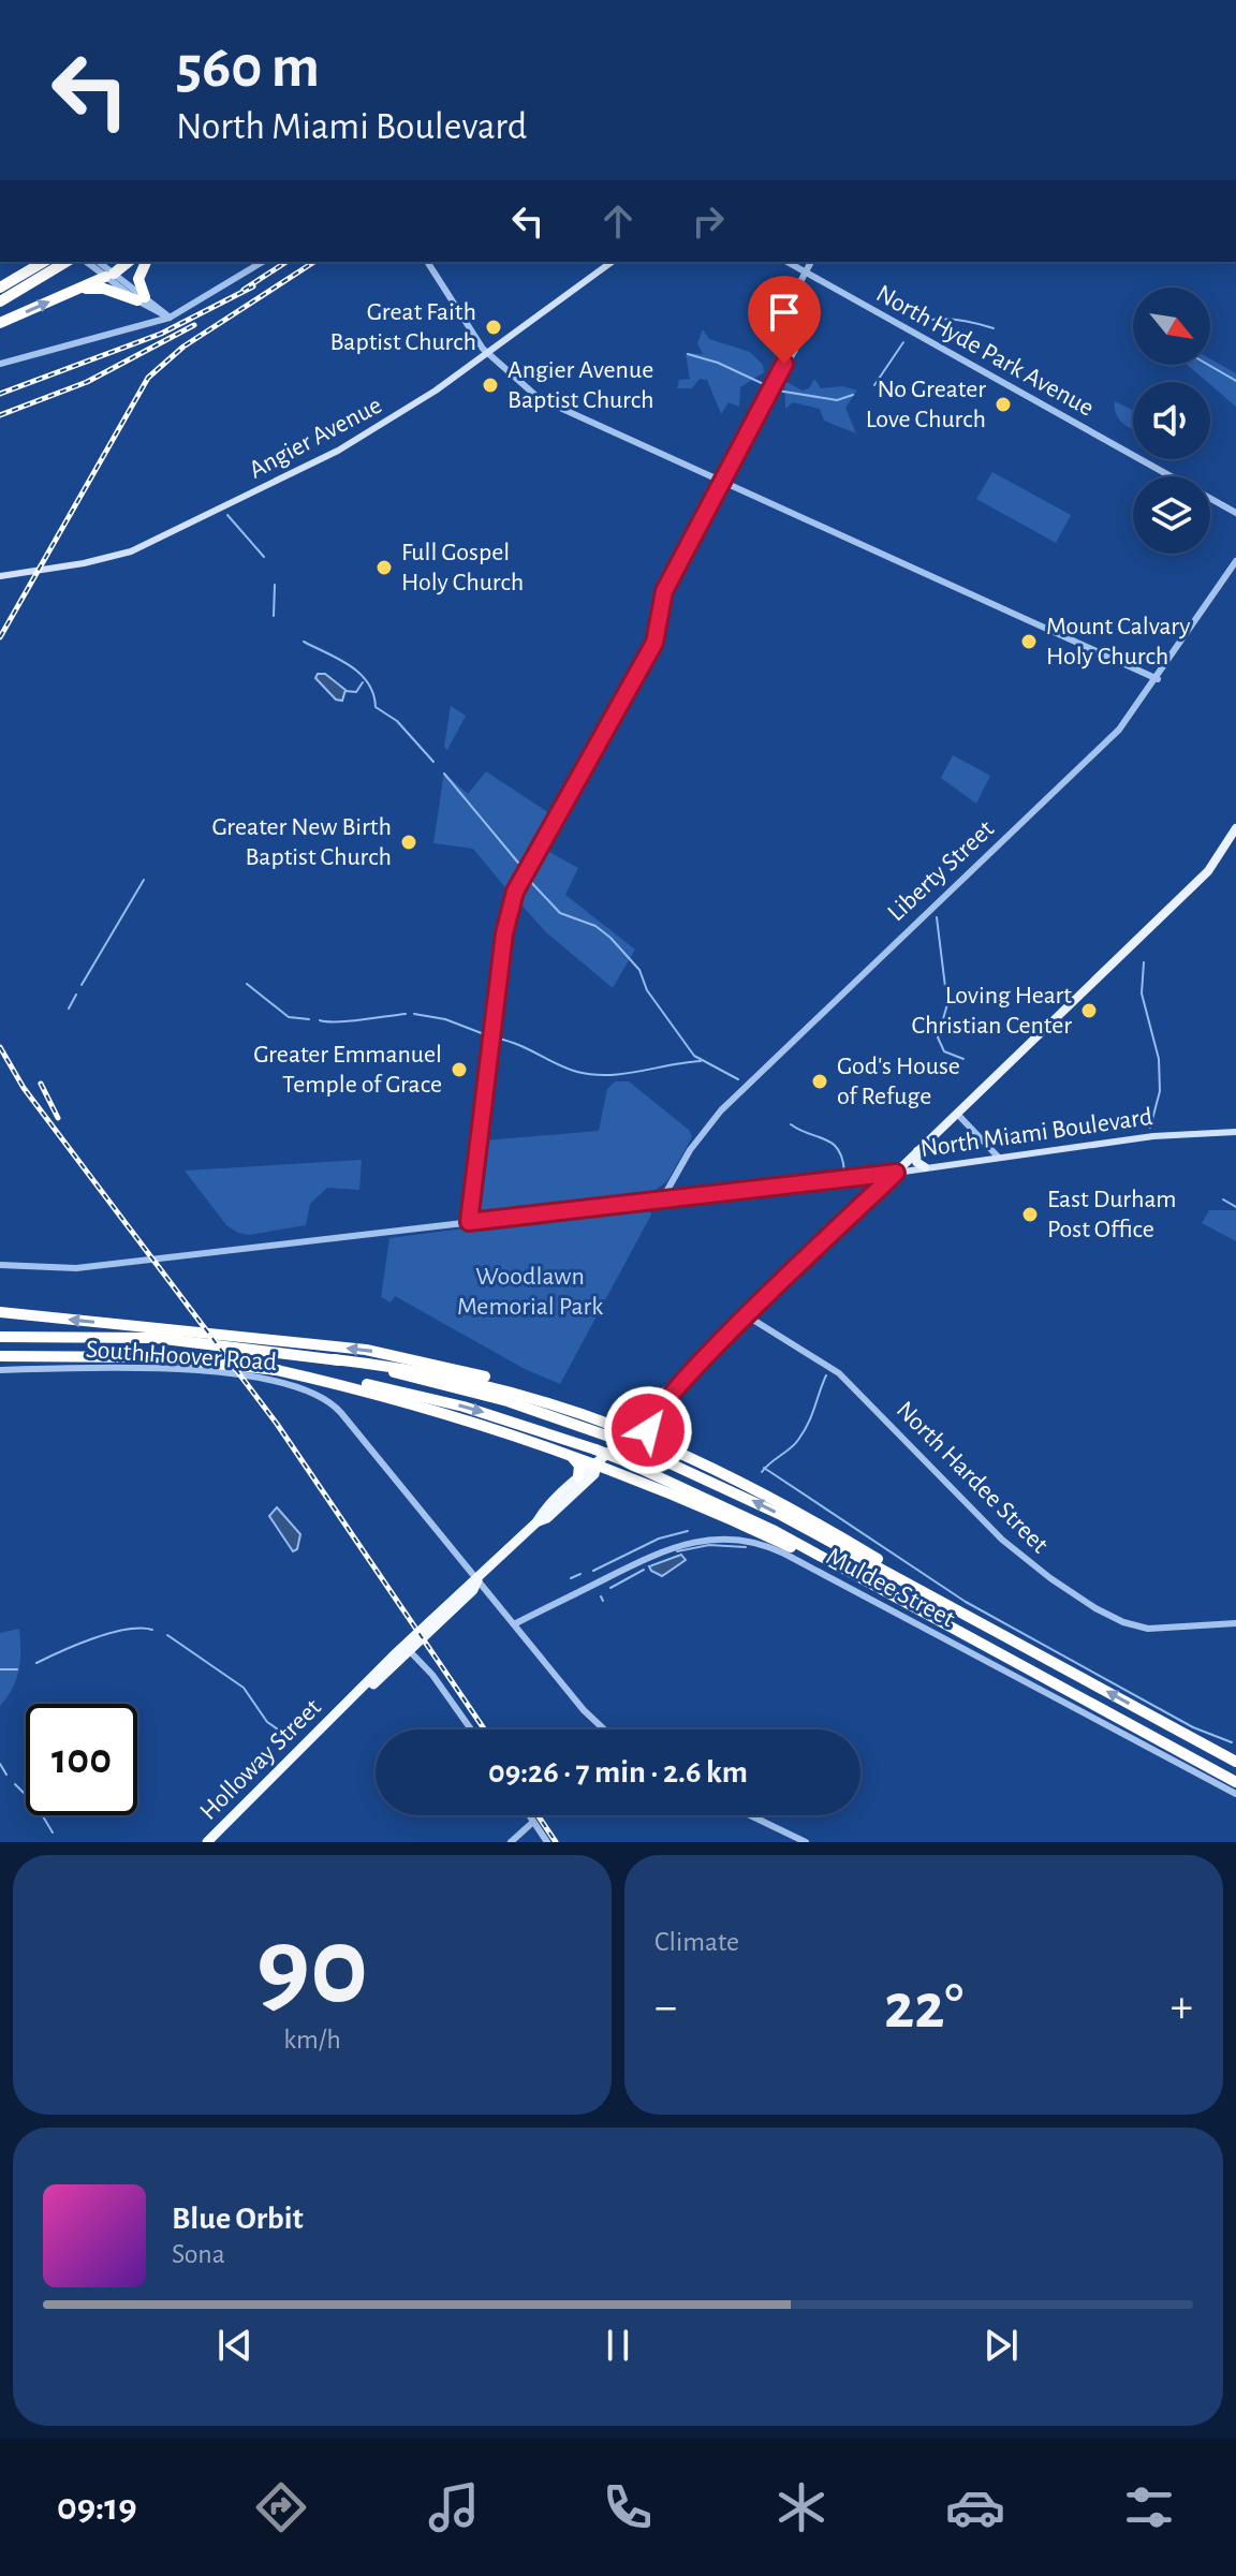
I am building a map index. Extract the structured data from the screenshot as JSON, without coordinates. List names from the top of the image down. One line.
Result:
{"streets":{"highway":["Holloway Street"],"main road":["Angier Avenue","North Miami Boulevard"],"street":["North Hyde Park Avenue","Liberty Street","South Hoover Road","North Hardee Street","Muldee Street"]},"crossings":[["Liberty Street","North Miami Boulevard"],["North Miami Boulevard","Holloway Street"],["South Hoover Road","Muldee Street"],["South Hoover Road","Holloway Street"],["North Hardee Street","Holloway Street"]],"parks":["Woodlawn Memorial Park"],"places":["Great Faith Baptist Church","Angier Avenue Baptist Church","No Greater Love Church","Full Gospel Holy Church","Mount Calvary Holy Church","Greater New Birth Baptist Church","Loving Heart Christian Center","Greater Emmanuel Temple of Grace","God's House of Refuge","East Durham Post Office"],"north":"bottom right","page":{"turn":["560 m","North Miami Boulevard"],"limit":"100","trip":"09:26 · 7 min · 2.6 km","tile":[["90","km/h"],"Climate"],"heat":["−","22°","+"],"song":["Blue Orbit","Sona"],"tabs":"09:19"}}
